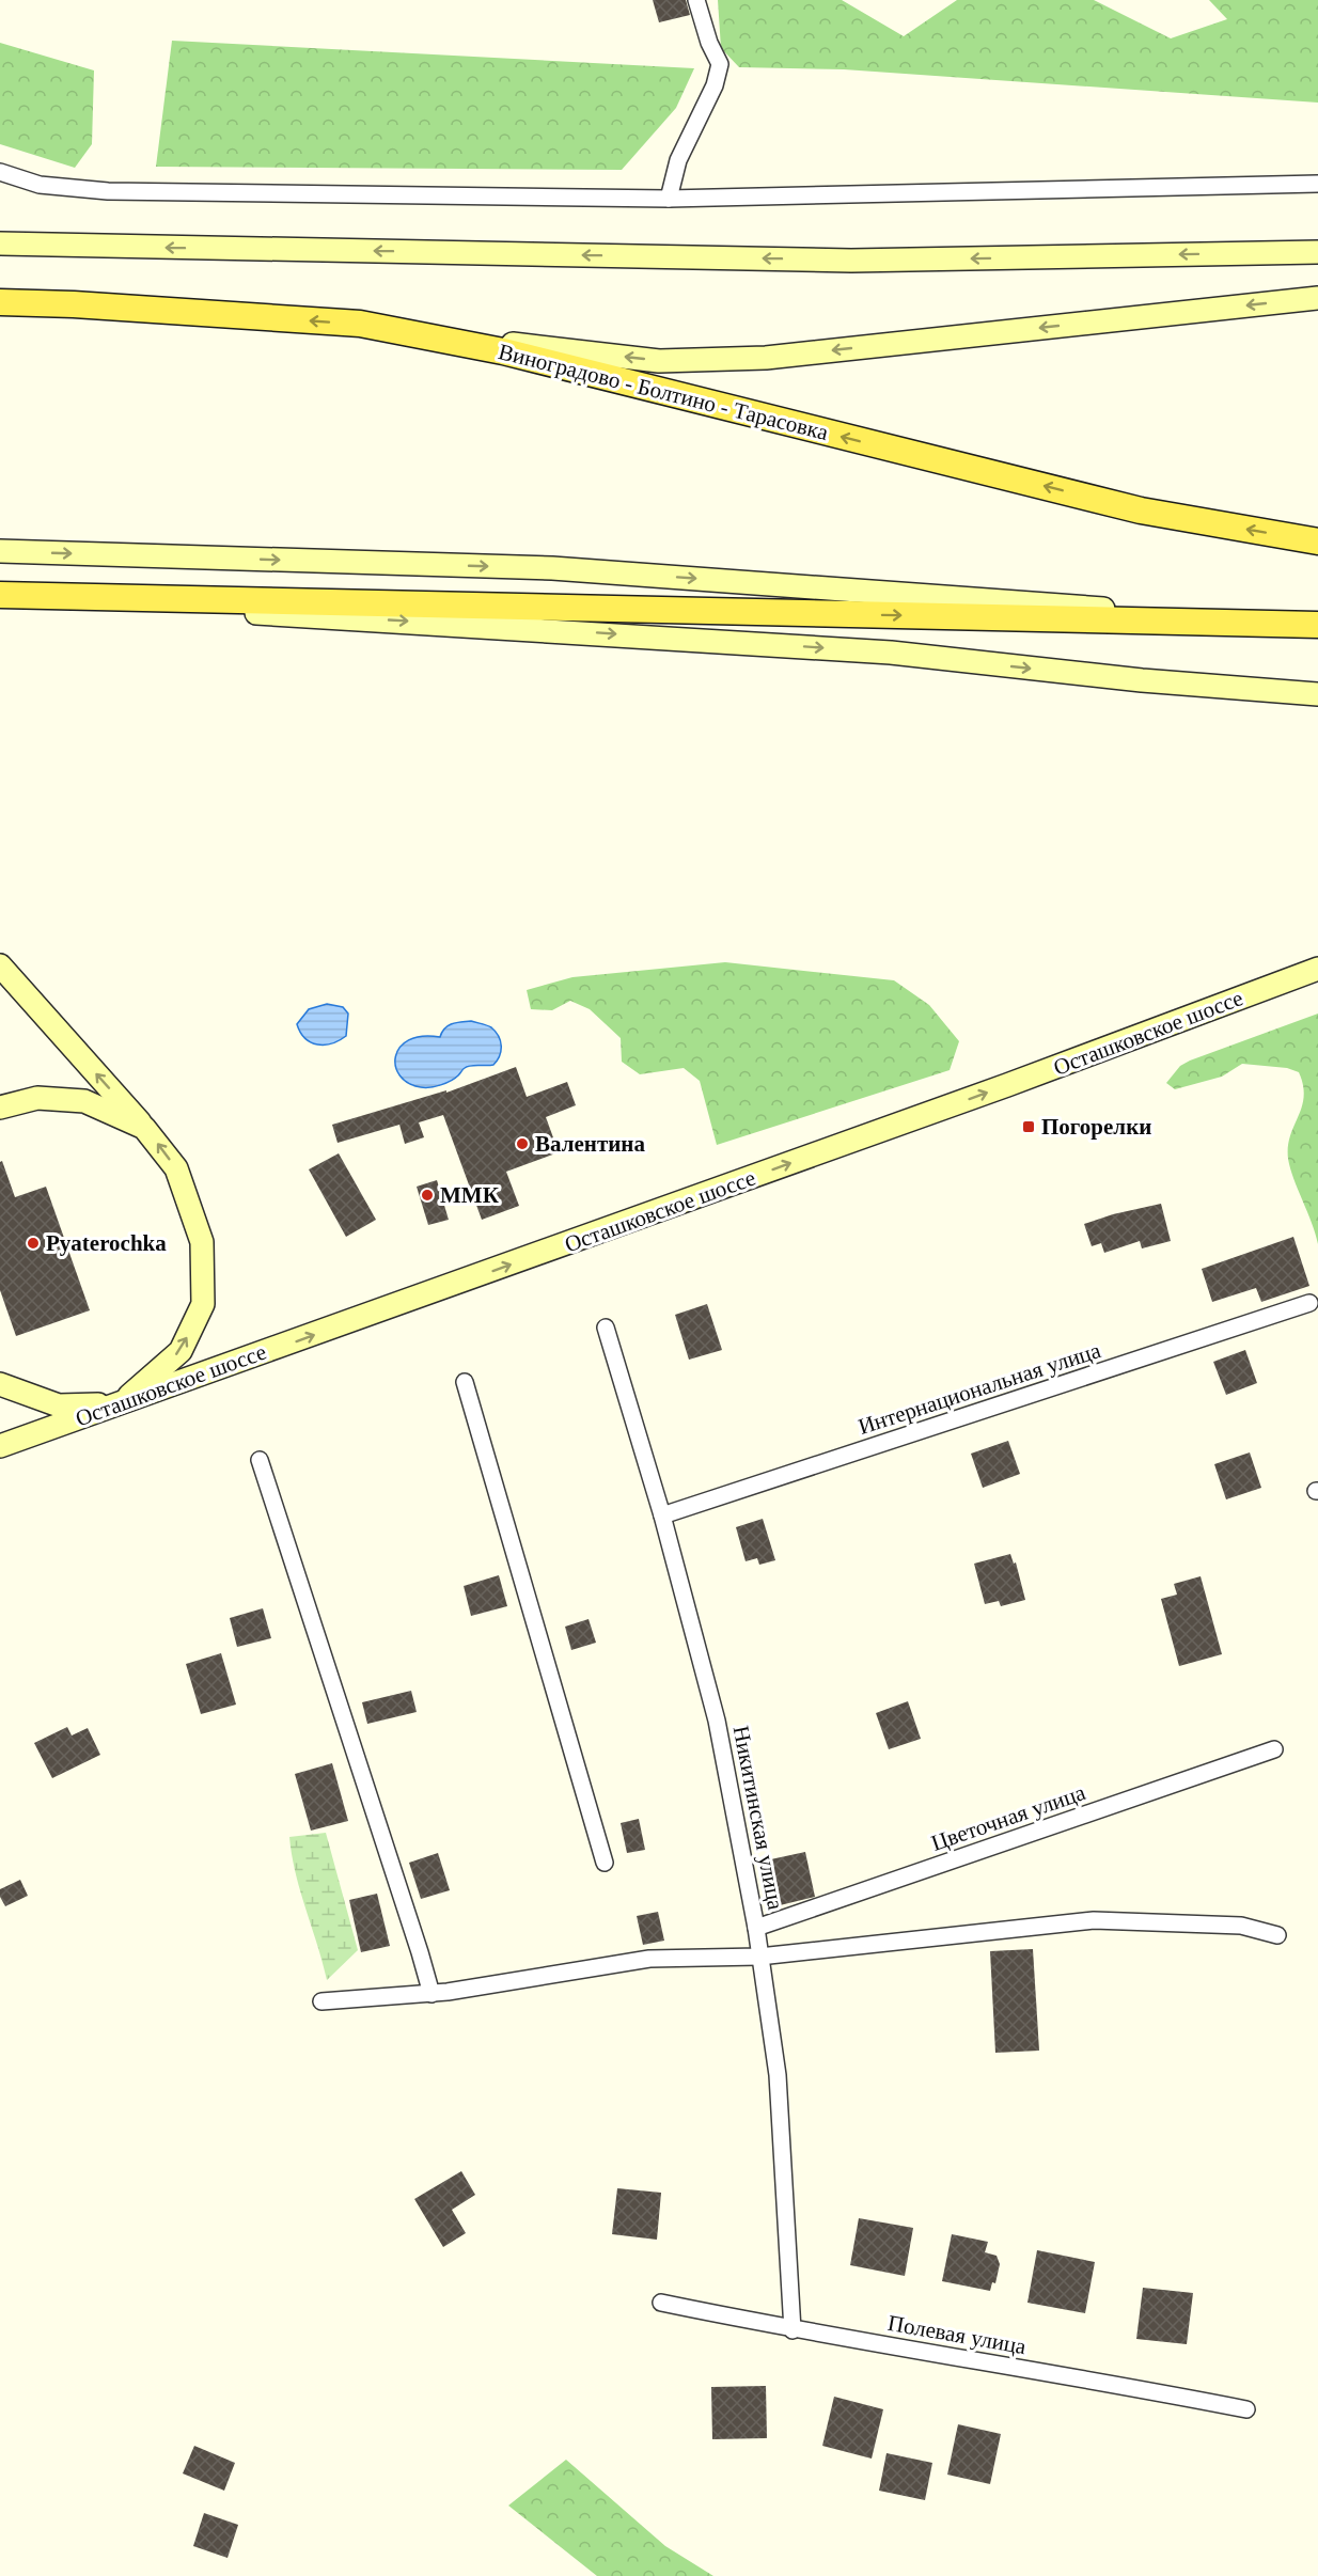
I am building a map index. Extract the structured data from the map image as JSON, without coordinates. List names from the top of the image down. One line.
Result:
{"streets":{"main road":["Виноградово - Болтино - Тарасовка","Осташковское шоссе"],"street":["Интернациональная улица","Никитинская улица","Цветочная улица","Полевая улица"]},"crossings":[["Интернациональная улица","Никитинская улица"],["Никитинская улица","Цветочная улица"],["Никитинская улица","Полевая улица"]],"one_way":["Осташковское шоссе"],"places":{"transit":["Погорелки"],"other":["Валентина","ММК","Pyaterochka"]}}
